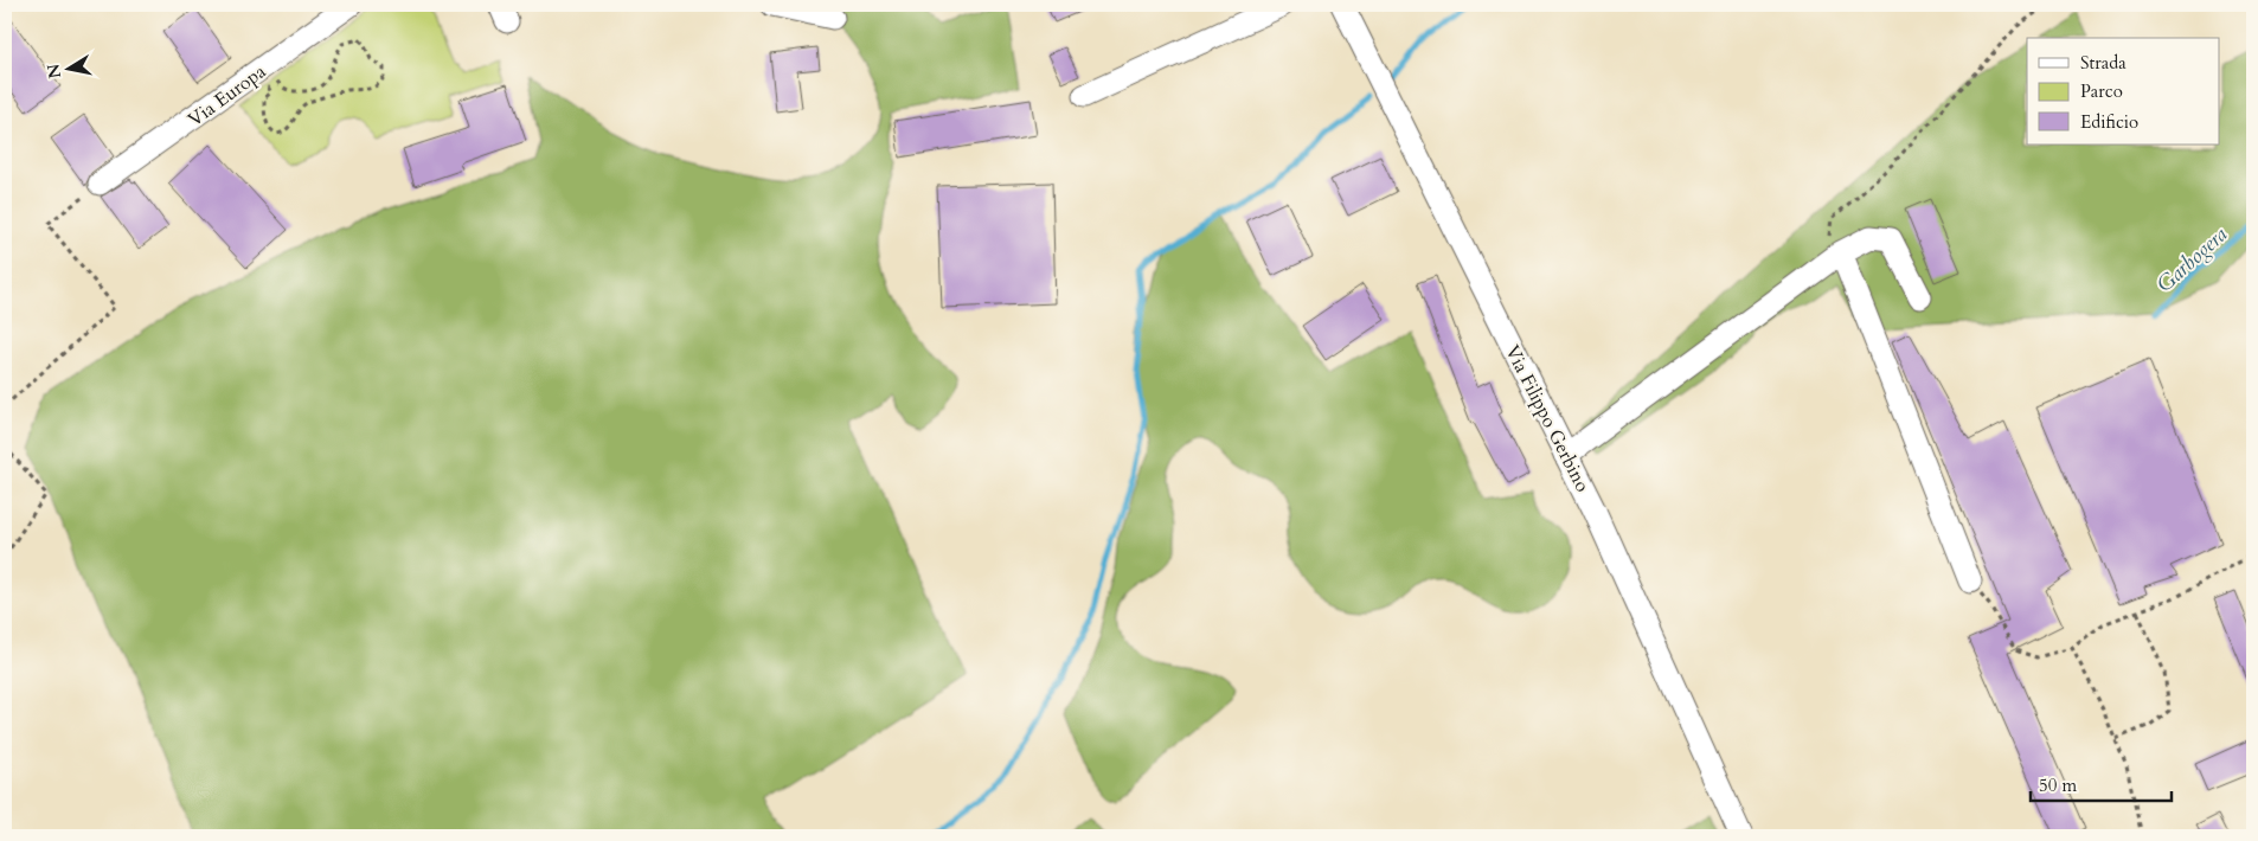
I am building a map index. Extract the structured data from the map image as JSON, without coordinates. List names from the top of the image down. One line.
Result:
{"streets":{"street":["Via Europa","Via Filippo Gerbino"]},"water":["Garbogera"],"legend":["Strada","Parco","Edificio"],"scale_bar":"50 m","north":"left"}
